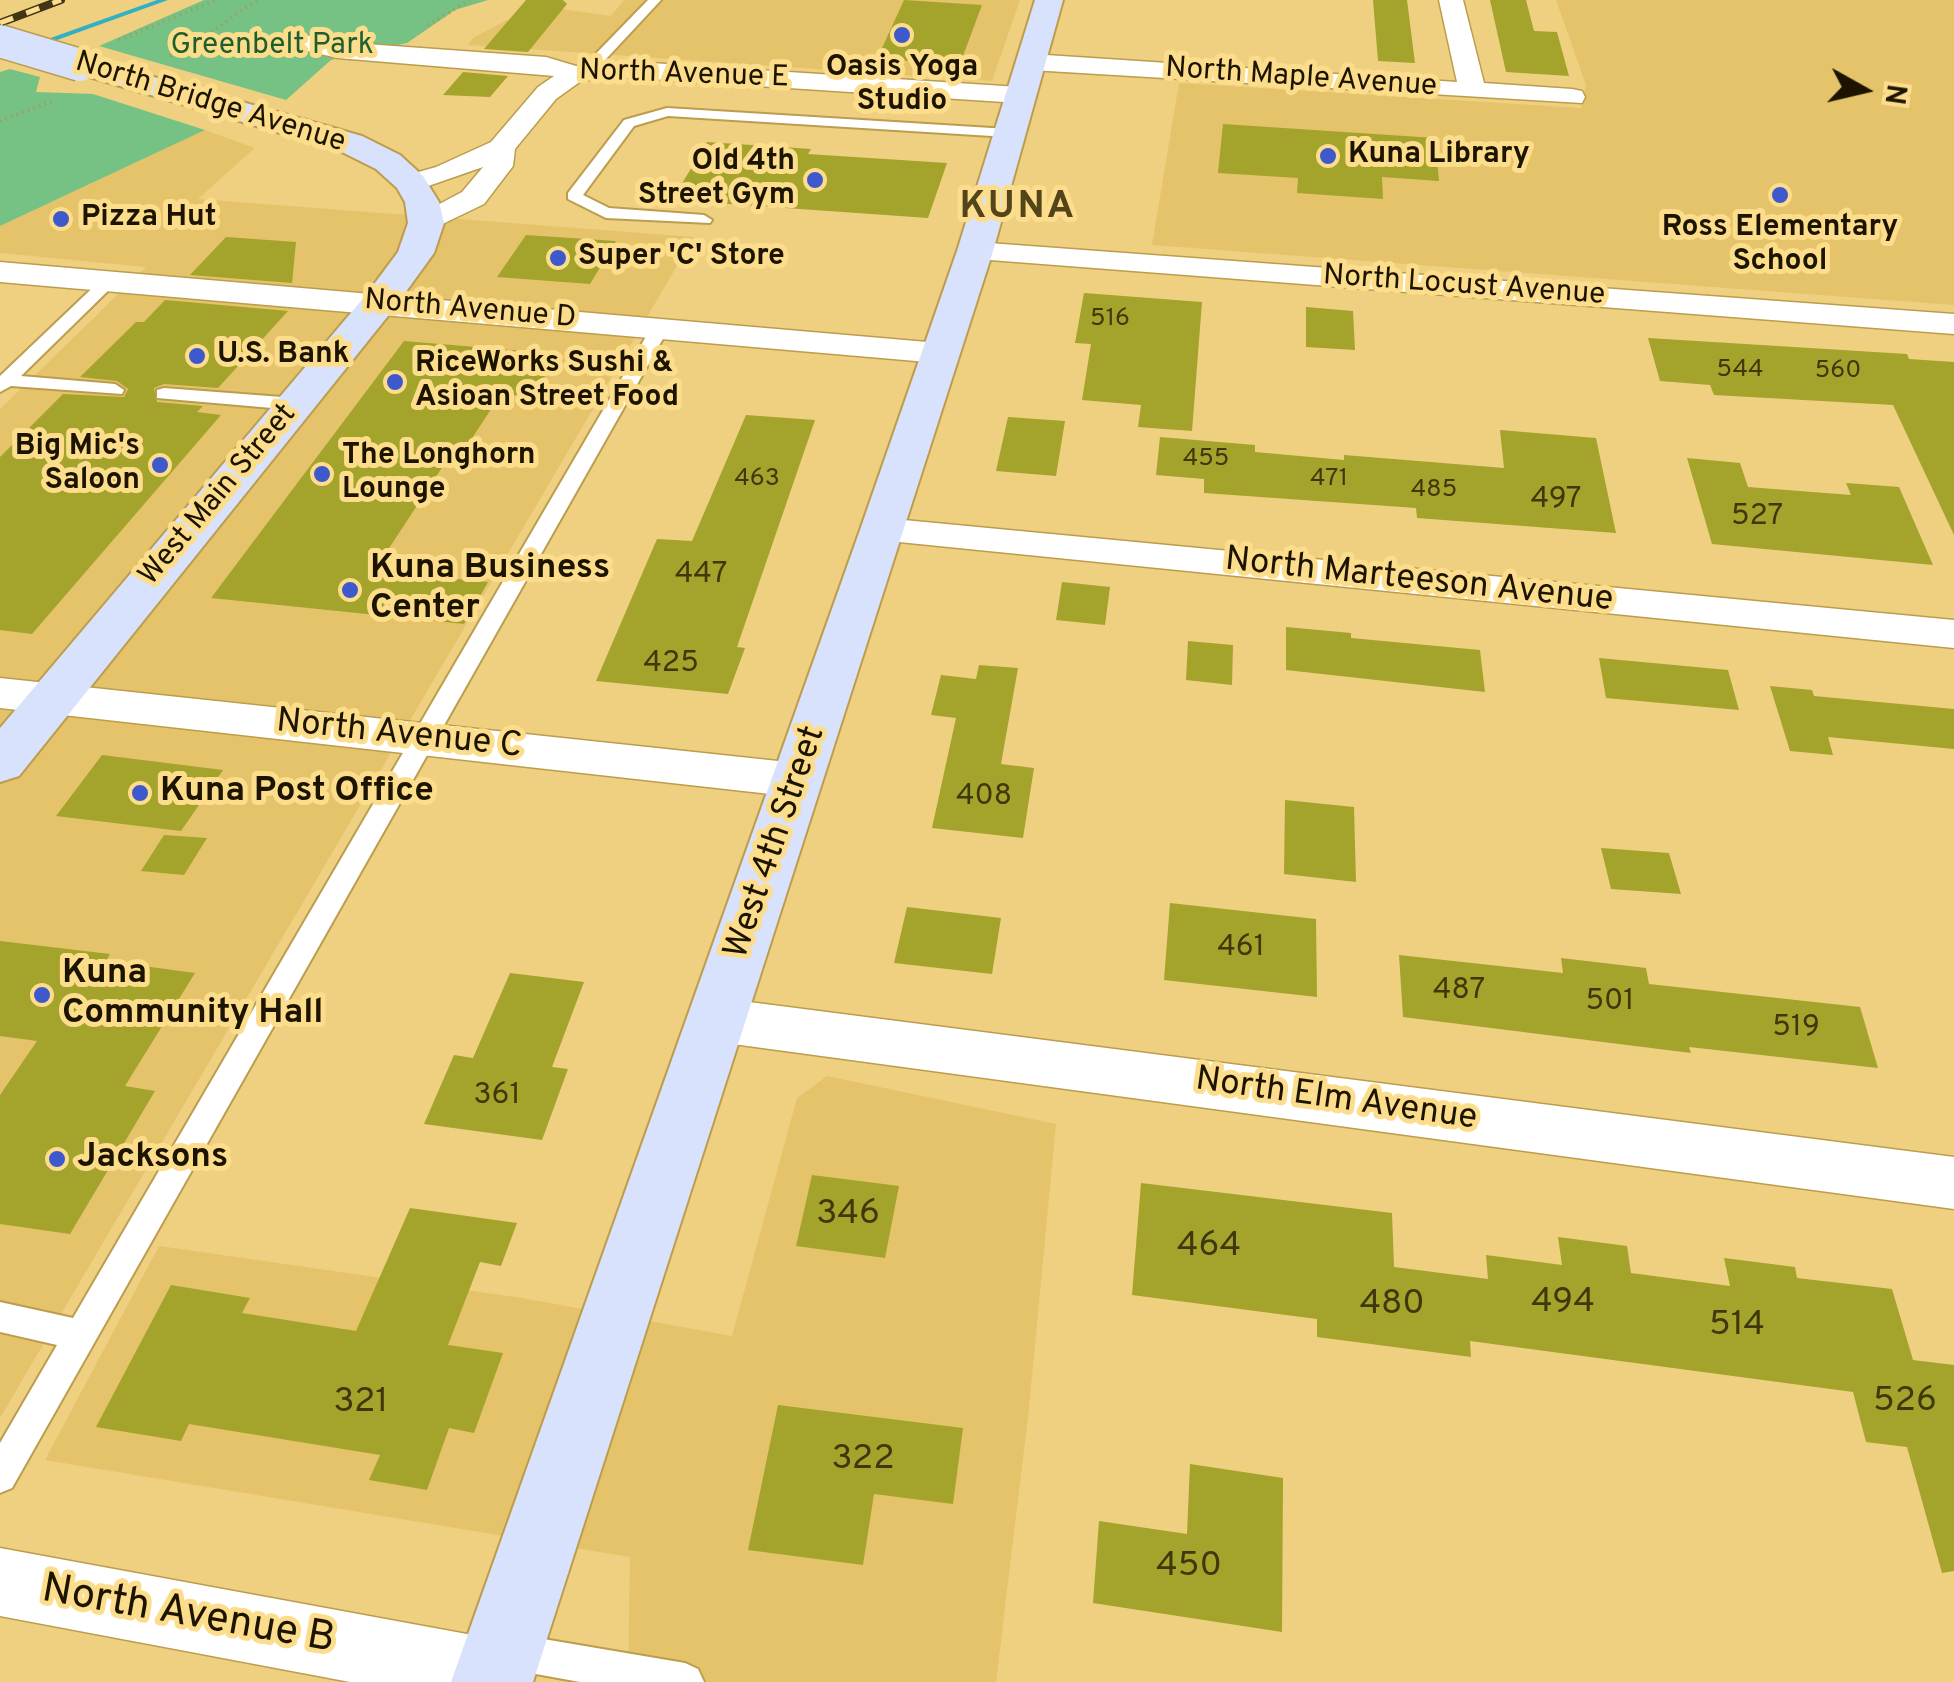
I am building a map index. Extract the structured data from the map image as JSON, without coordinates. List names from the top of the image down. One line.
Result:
{"streets":{"main road":["North Bridge Avenue","West Main Street","West 4th Street"],"street":["North Avenue E","North Maple Avenue","North Locust Avenue","North Avenue D","North Marteeson Avenue","North Avenue C","North Elm Avenue","North Avenue B"]},"crossings":[["North Avenue E","North Maple Avenue"],["North Avenue E","West 4th Street"],["North Maple Avenue","West 4th Street"],["North Locust Avenue","West 4th Street"],["North Avenue D","West Main Street"],["North Avenue D","West 4th Street"],["West Main Street","North Avenue C"],["North Marteeson Avenue","West 4th Street"],["North Avenue C","West 4th Street"],["West 4th Street","North Elm Avenue"],["West 4th Street","North Avenue B"]],"districts":["KUNA"],"parks":["Greenbelt Park"],"places":["Oasis Yoga Studio","Kuna Library","Old 4th Street Gym","Ross Elementary School","Pizza Hut","Super 'C' Store","U.S. Bank","RiceWorks Sushi & Asioan Street Food","Big Mic's Saloon","The Longhorn Lounge","Kuna Business Center","Kuna Post Office","Kuna Community Hall","Jacksons"],"house_numbers":["516","544","560","455","463","471","485","497","527","447","425","408","461","487","501","519","361","346","464","494","480","514","526","321","322","450"],"north":"right"}
